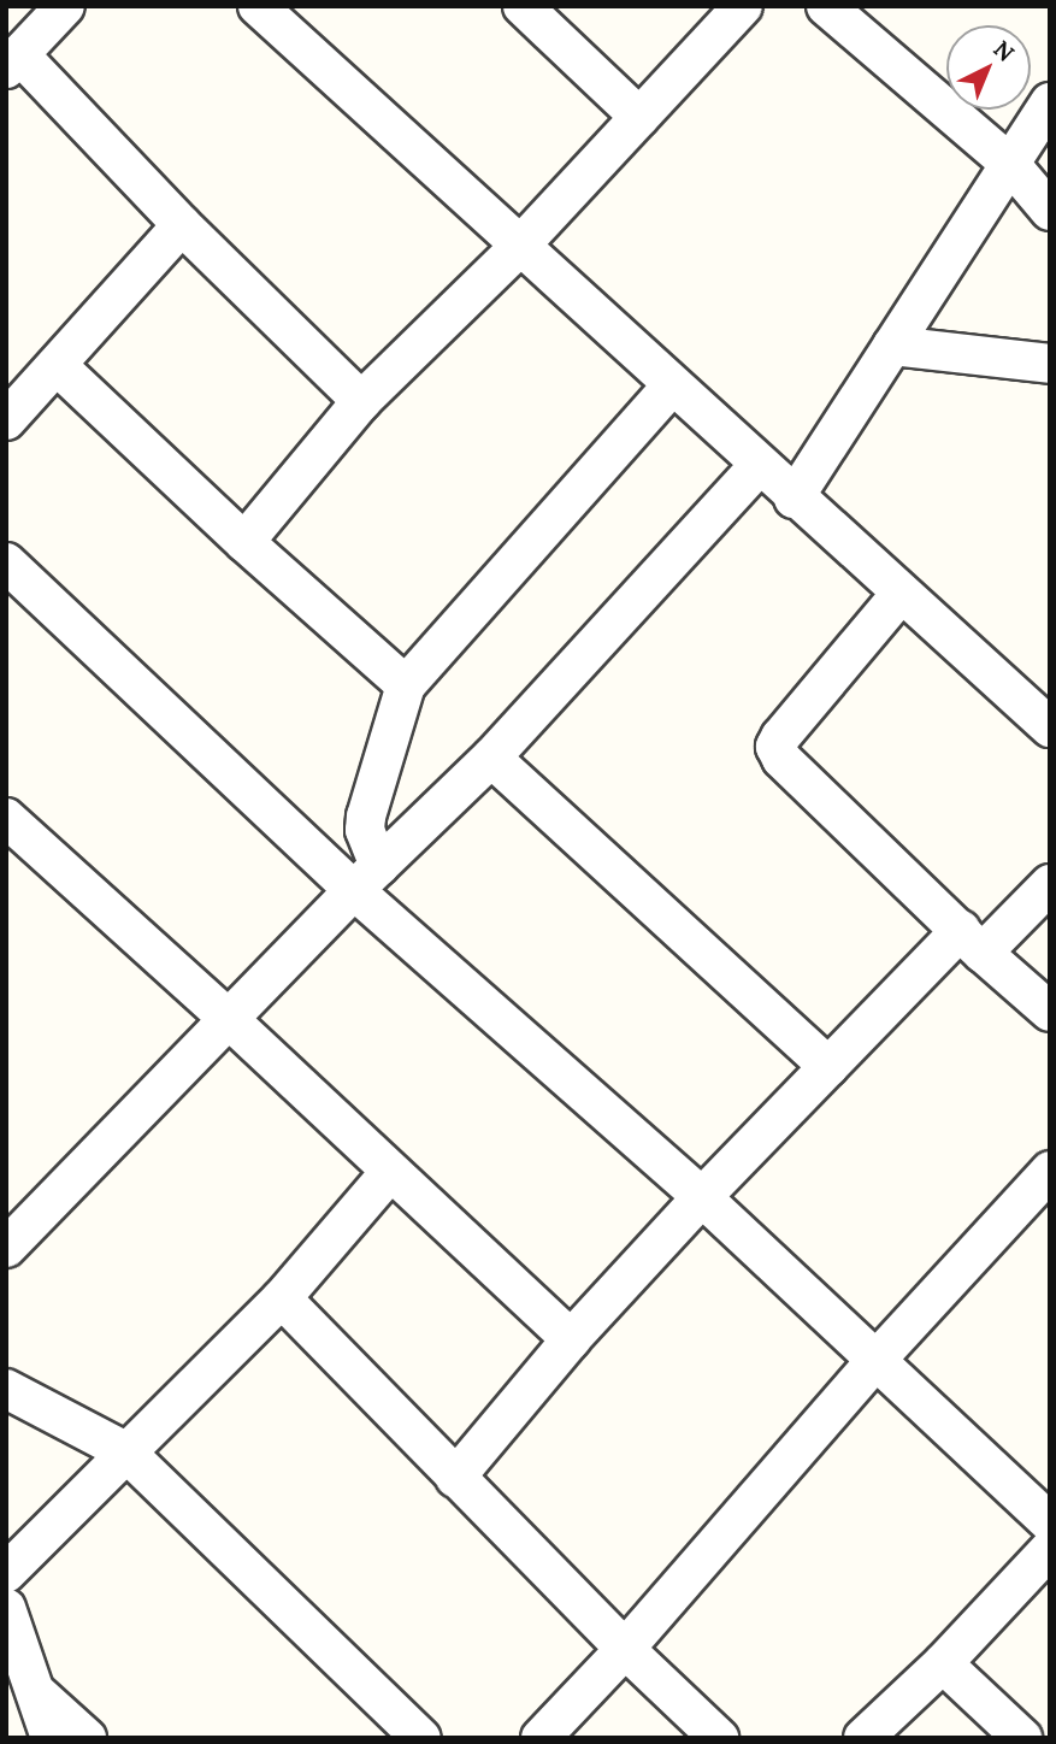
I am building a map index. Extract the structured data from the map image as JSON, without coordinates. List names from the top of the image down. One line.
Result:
{"north":"top right"}
